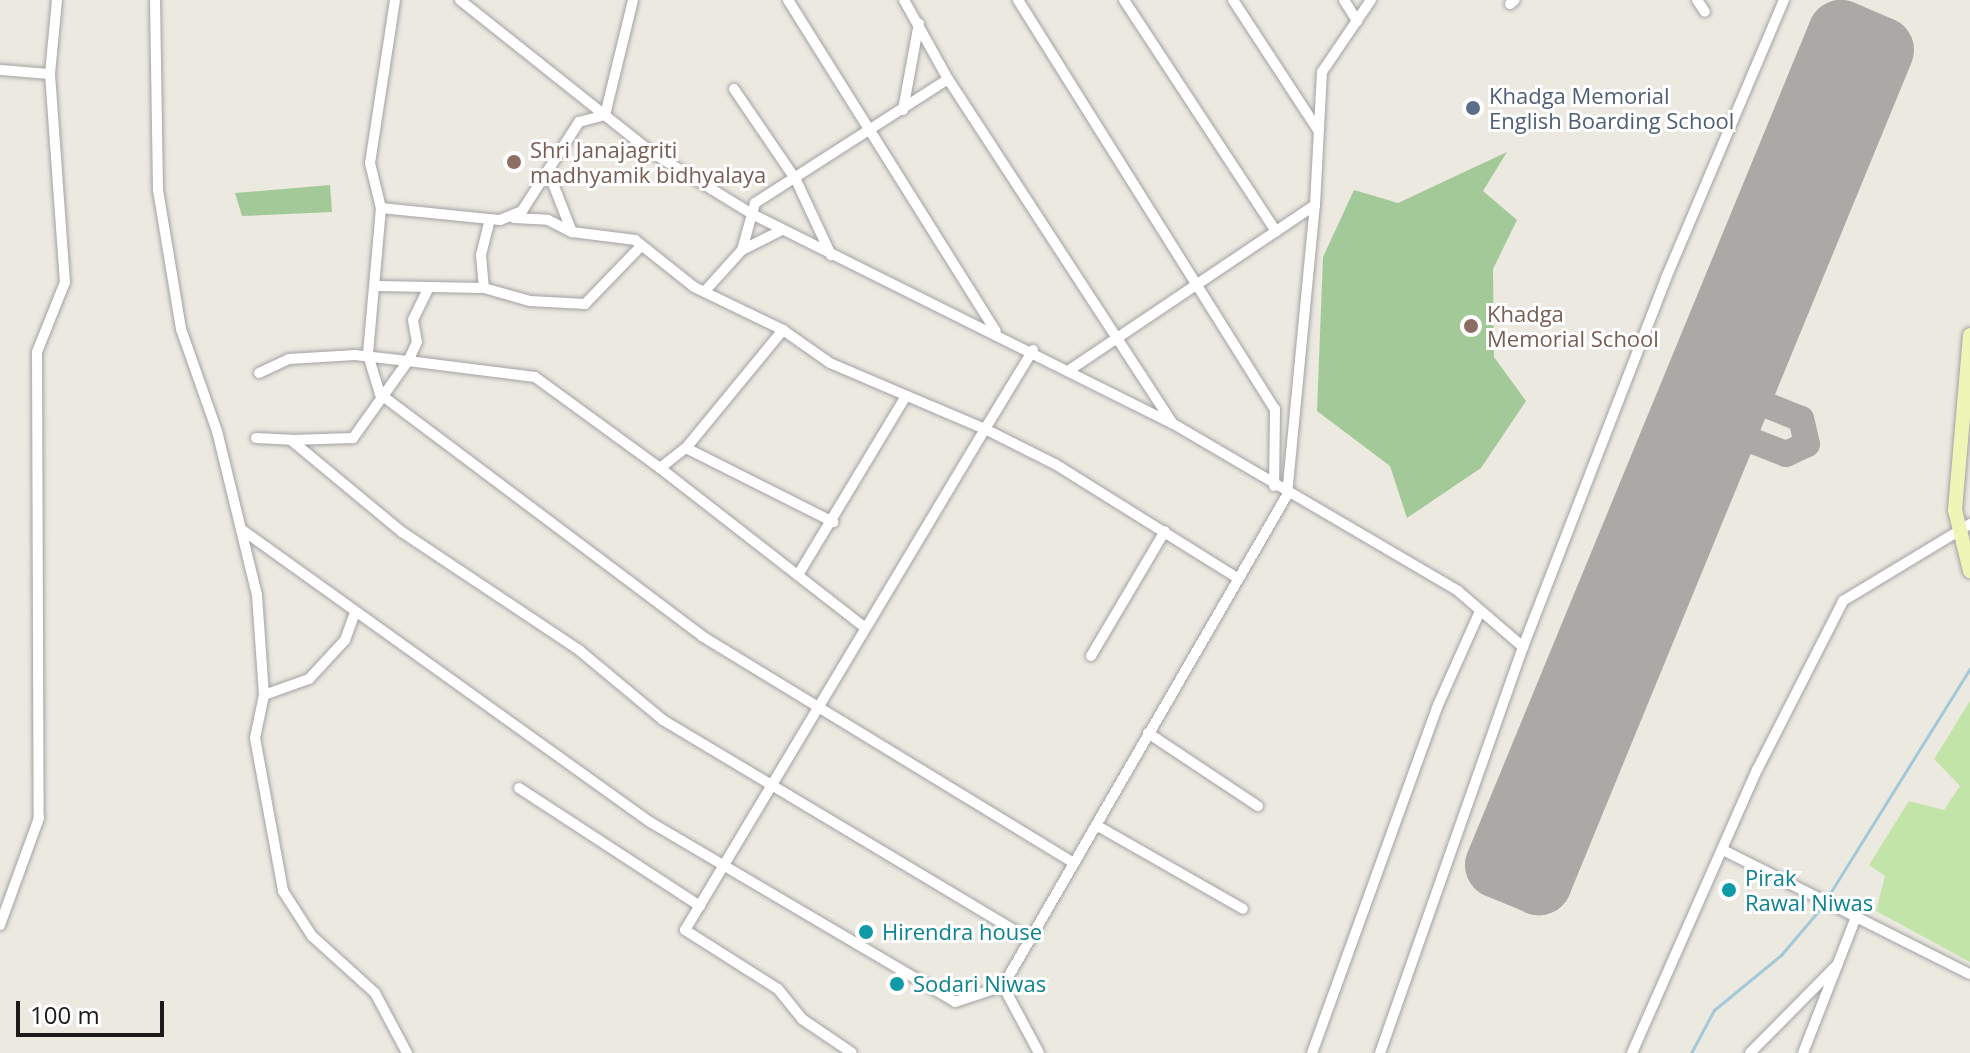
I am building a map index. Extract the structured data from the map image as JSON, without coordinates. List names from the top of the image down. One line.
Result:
{"places":["Khadga Memorial English Boarding School","Shri Janajagriti madhyamik bidhyalaya","Khadga Memorial School","Pirak Rawal Niwas","Hirendra house","Sodari Niwas"],"scale_bar":"100 m"}
